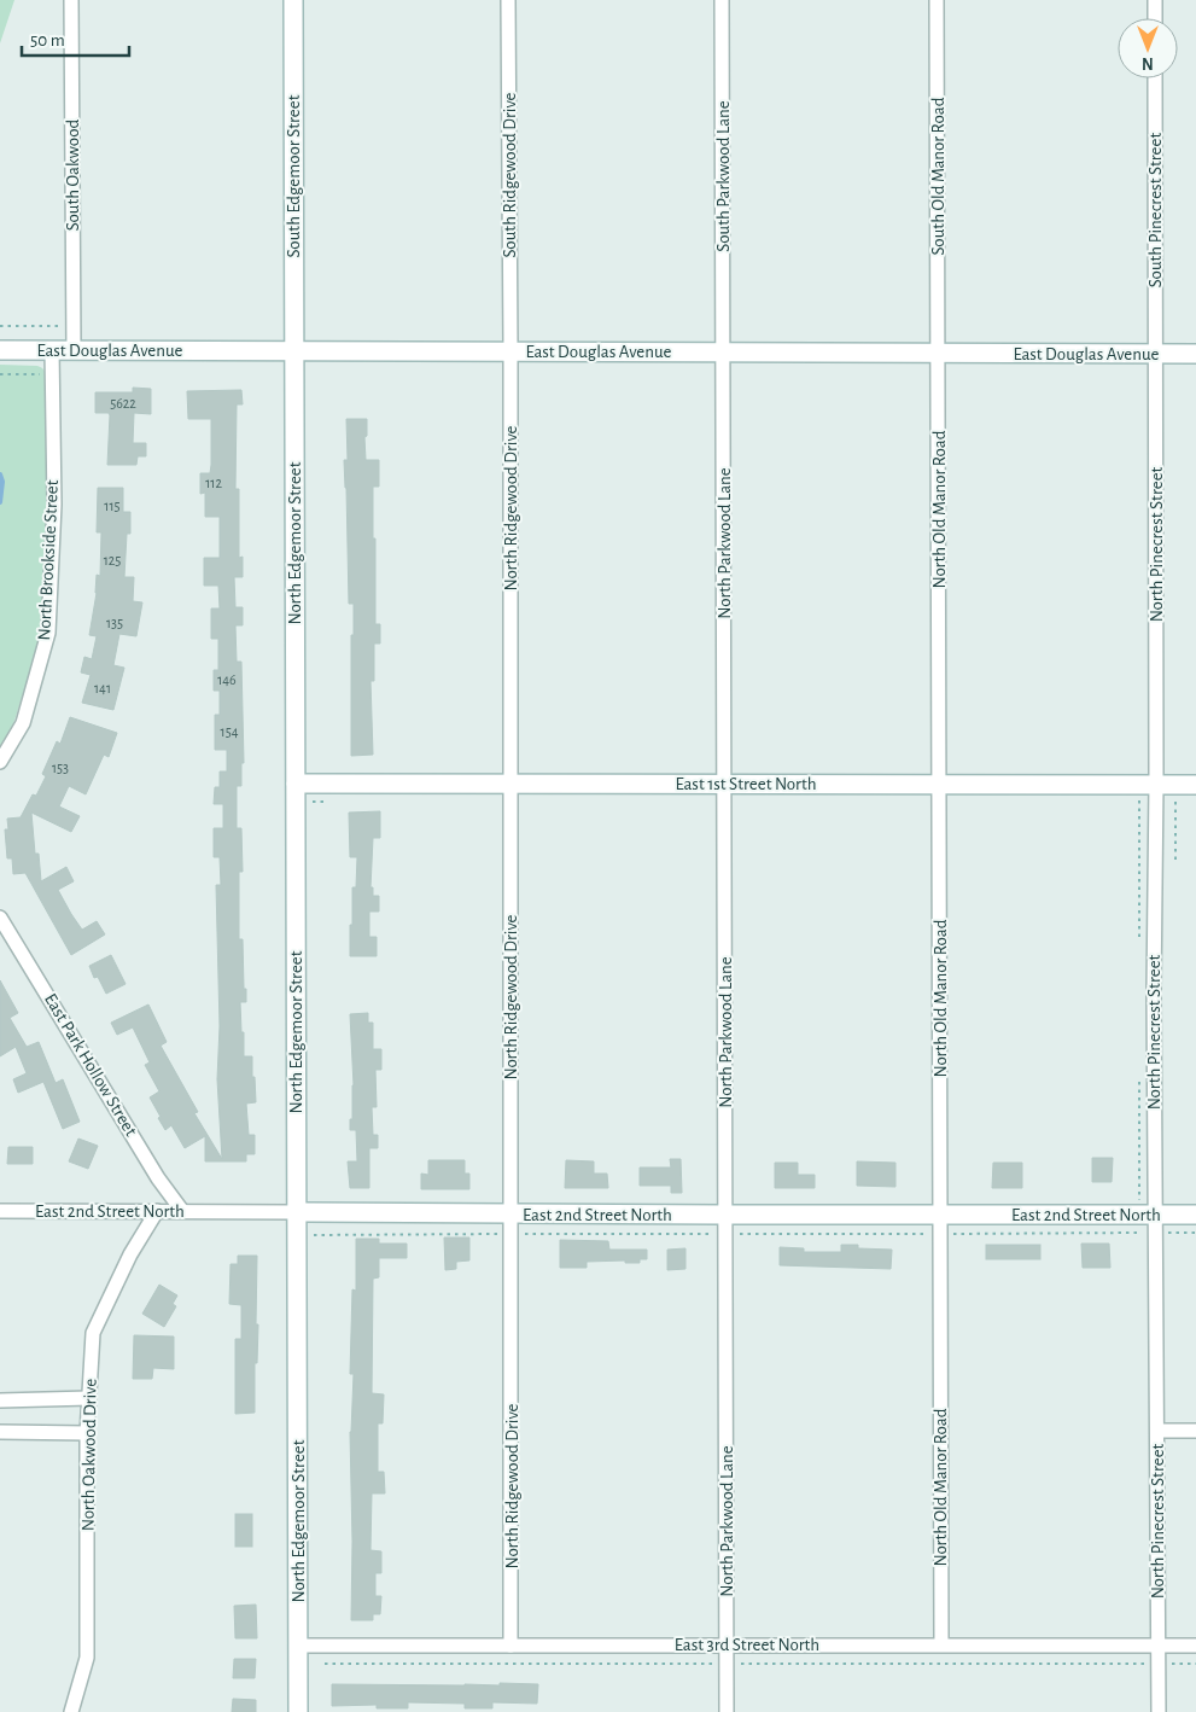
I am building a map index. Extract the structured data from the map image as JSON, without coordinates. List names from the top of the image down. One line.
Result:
{"streets":{"street":["South Oakwood","South Ridgewood Drive","South Edgemoor Street","South Parkwood Lane","South Old Manor Road","South Pinecrest Street","East Douglas Avenue","North Ridgewood Drive","North Old Manor Road","North Edgemoor Street","North Parkwood Lane","North Pinecrest Street","North Brookside Street","East 1st Street North","East Park Hollow Street","East 2nd Street North","North Oakwood Drive","East 3rd Street North"]},"crossings":[["South Oakwood","East Douglas Avenue"],["South Ridgewood Drive","East Douglas Avenue"],["South Ridgewood Drive","North Ridgewood Drive"],["South Edgemoor Street","East Douglas Avenue"],["South Edgemoor Street","North Edgemoor Street"],["South Parkwood Lane","East Douglas Avenue"],["South Parkwood Lane","North Parkwood Lane"],["South Old Manor Road","East Douglas Avenue"],["South Old Manor Road","North Old Manor Road"],["South Pinecrest Street","East Douglas Avenue"],["South Pinecrest Street","North Pinecrest Street"],["East Douglas Avenue","North Ridgewood Drive"],["East Douglas Avenue","North Old Manor Road"],["East Douglas Avenue","North Edgemoor Street"],["East Douglas Avenue","North Parkwood Lane"],["East Douglas Avenue","North Pinecrest Street"],["East Douglas Avenue","North Brookside Street"],["North Ridgewood Drive","East 1st Street North"],["North Ridgewood Drive","East 2nd Street North"],["North Ridgewood Drive","East 3rd Street North"],["North Old Manor Road","East 1st Street North"],["North Old Manor Road","East 2nd Street North"],["North Old Manor Road","East 3rd Street North"],["North Edgemoor Street","East 1st Street North"],["North Edgemoor Street","East 2nd Street North"],["North Edgemoor Street","East 3rd Street North"],["North Parkwood Lane","East 1st Street North"],["North Parkwood Lane","East 2nd Street North"],["North Parkwood Lane","East 3rd Street North"],["North Pinecrest Street","East 1st Street North"],["North Pinecrest Street","East 2nd Street North"],["North Pinecrest Street","East 3rd Street North"],["East Park Hollow Street","East 2nd Street North"],["East 2nd Street North","North Oakwood Drive"]],"house_numbers":["5622","112","115","125","135","146","141","154","153"],"scale_bar":"50 m","north":"bottom"}
